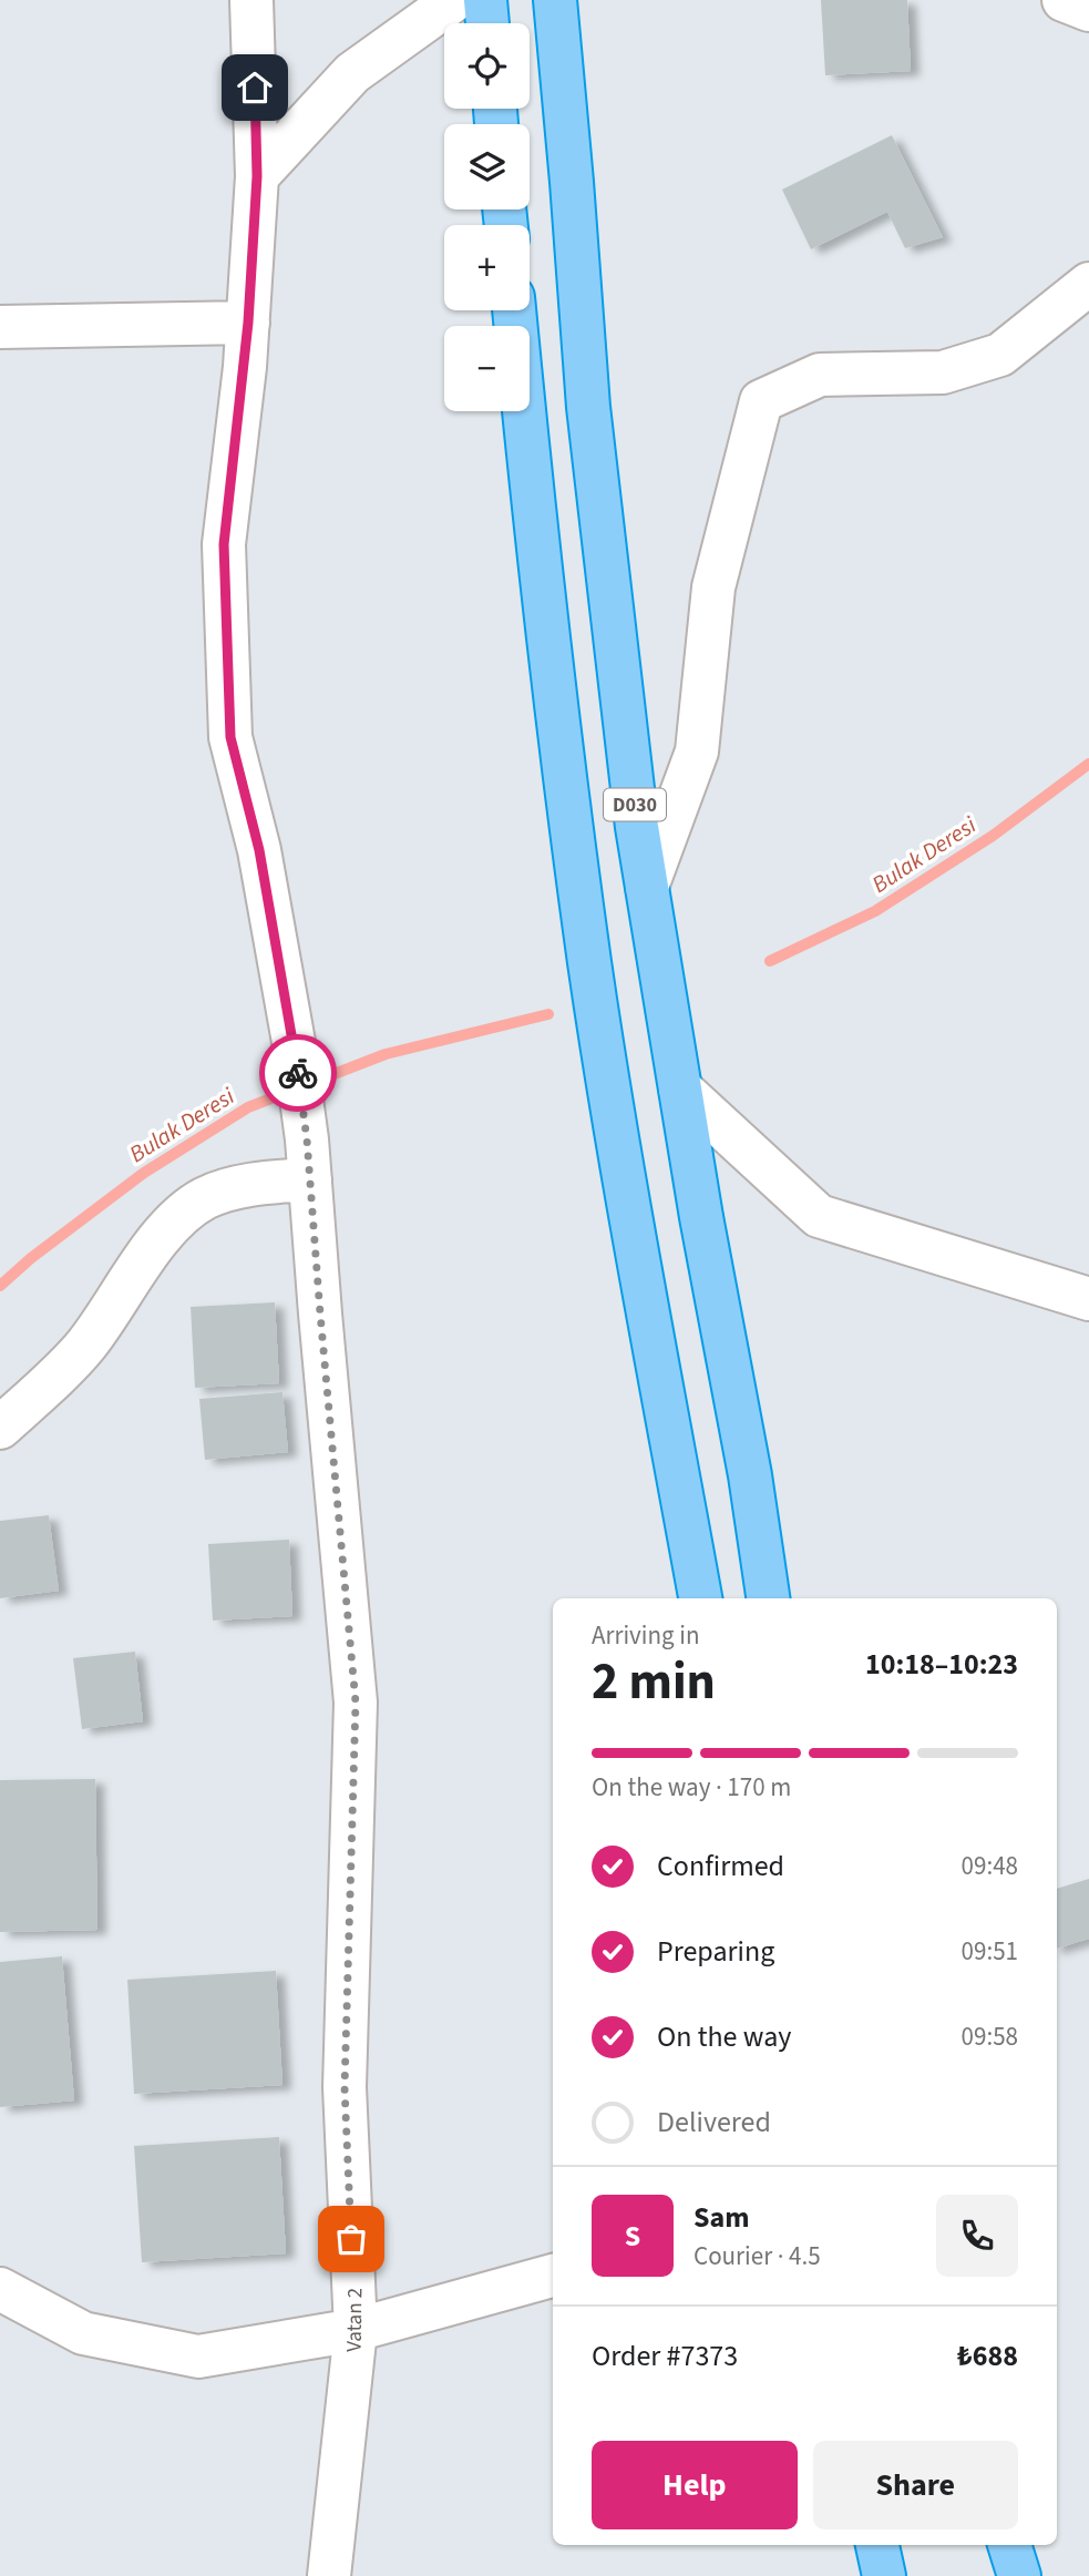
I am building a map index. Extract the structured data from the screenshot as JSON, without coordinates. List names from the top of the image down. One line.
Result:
{"streets":{"highway":["D030"],"street":["Vatan 2"]},"water":["Bulak Deresi"],"page":{"map_buttons":["+","−"],"heading":["2 min","Arriving in","10:18–10:23"],"panel":["Sam","Courier · 4.5","Order #7373","₺688"],"bar":"On the way · 170 m","list":[["Confirmed","09:48"],["Preparing","09:51"],["On the way","09:58"],"Delivered"],"round":"S","buttons":["Help","Share"]}}
